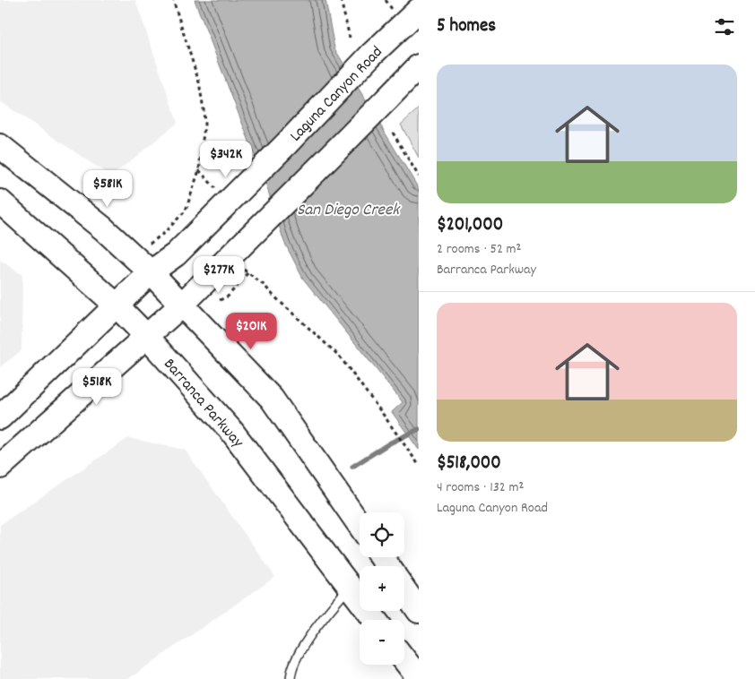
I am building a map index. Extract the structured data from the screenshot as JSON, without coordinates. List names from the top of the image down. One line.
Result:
{"streets":{"main road":["Laguna Canyon Road","Barranca Parkway"]},"crossings":[["Laguna Canyon Road","Barranca Parkway"]],"water":["San Diego Creek"],"page":{"heading":"5 homes","list":[{"name":"$201,000","note":"2 rooms · 52 m² · Barranca Parkway"},{"name":"$518,000","note":"4 rooms · 132 m² · Laguna Canyon Road"}],"price":["$342K","$581K","$277K","$201K","$518K"],"map_buttons":["+","−"]}}
